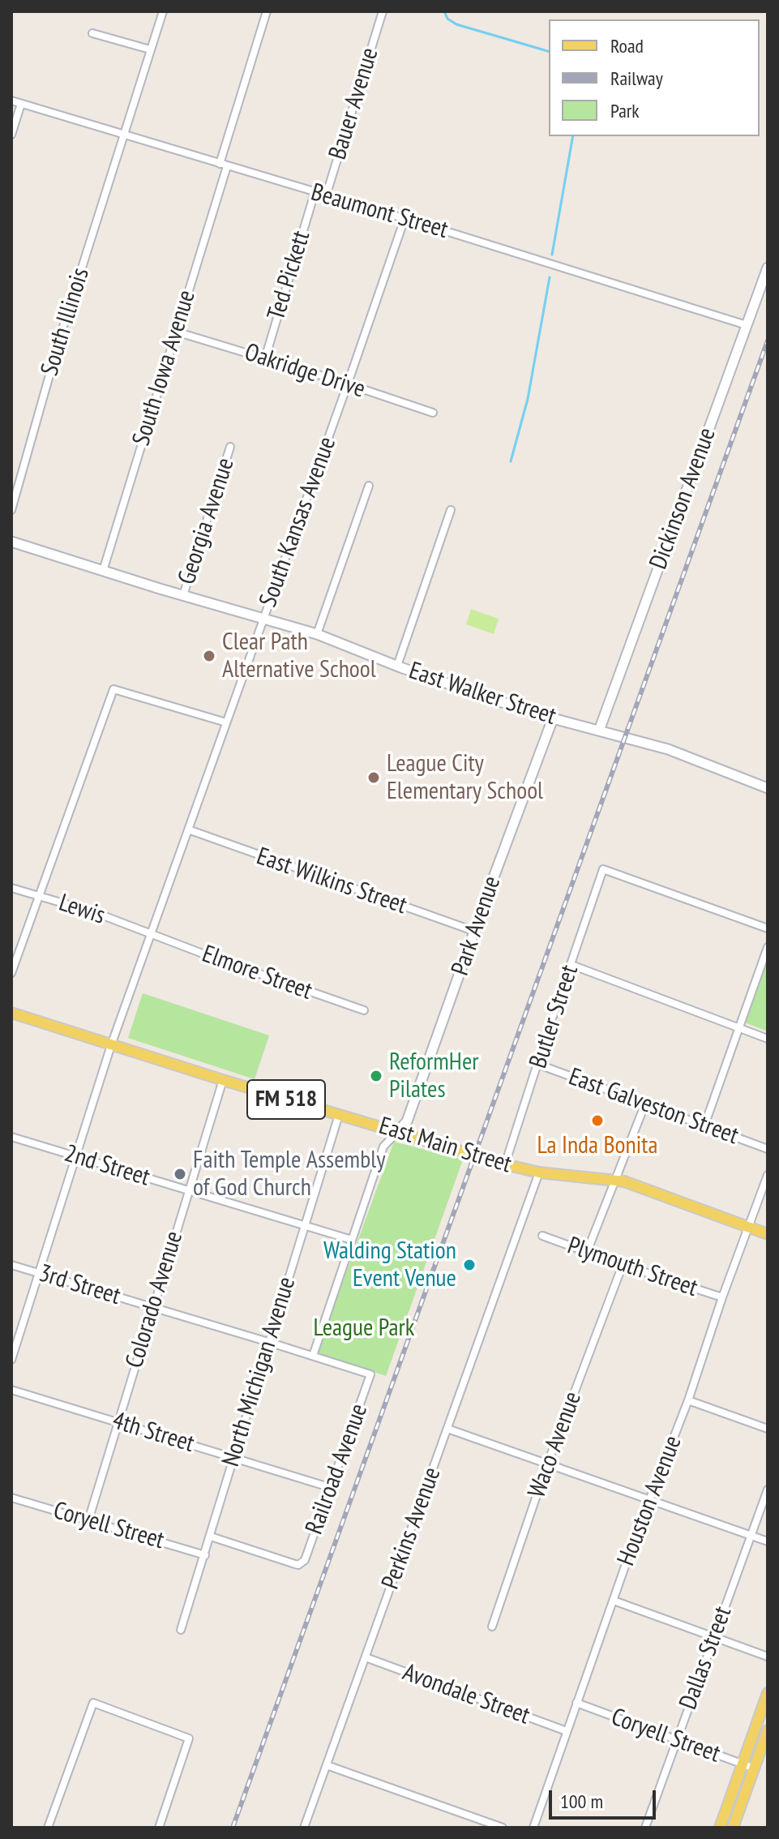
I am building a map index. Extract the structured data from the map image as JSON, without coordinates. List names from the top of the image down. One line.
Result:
{"streets":{"main road":["FM 518","East Main Street"],"street":["Bauer Avenue","Beaumont Street","Ted Pickett","South Illinois","South Iowa Avenue","Oakridge Drive","Dickinson Avenue","Georgia Avenue","South Kansas Avenue","East Walker Street","East Wilkins Street","Lewis","Park Avenue","Elmore Street","Butler Street","East Galveston Street","2nd Street","Plymouth Street","3rd Street","Colorado Avenue","North Michigan Avenue","4th Street","Waco Avenue","Railroad Avenue","Houston Avenue","Coryell Street","Perkins Avenue","Dallas Street","Avondale Street"]},"crossings":[["Bauer Avenue","Beaumont Street"],["Beaumont Street","Ted Pickett"],["Beaumont Street","South Illinois"],["Beaumont Street","South Iowa Avenue"],["Beaumont Street","Dickinson Avenue"],["Beaumont Street","South Kansas Avenue"],["Ted Pickett","Oakridge Drive"],["South Iowa Avenue","Oakridge Drive"],["South Iowa Avenue","East Walker Street"],["Oakridge Drive","South Kansas Avenue"],["Dickinson Avenue","East Walker Street"],["Georgia Avenue","East Walker Street"],["South Kansas Avenue","East Walker Street"],["South Kansas Avenue","East Wilkins Street"],["South Kansas Avenue","Lewis"],["South Kansas Avenue","Elmore Street"],["South Kansas Avenue","East Main Street"],["South Kansas Avenue","2nd Street"],["South Kansas Avenue","3rd Street"],["East Walker Street","Park Avenue"],["East Wilkins Street","Park Avenue"],["Lewis","Elmore Street"],["Park Avenue","East Main Street"],["Butler Street","East Galveston Street"],["Butler Street","East Main Street"],["East Main Street","Colorado Avenue"],["East Main Street","North Michigan Avenue"],["East Main Street","Houston Avenue"],["East Main Street","Perkins Avenue"],["2nd Street","Colorado Avenue"],["2nd Street","North Michigan Avenue"],["Plymouth Street","Waco Avenue"],["Plymouth Street","Houston Avenue"],["3rd Street","Colorado Avenue"],["3rd Street","North Michigan Avenue"],["3rd Street","Railroad Avenue"],["Colorado Avenue","4th Street"],["Colorado Avenue","Coryell Street"],["North Michigan Avenue","4th Street"],["North Michigan Avenue","Railroad Avenue"],["North Michigan Avenue","Coryell Street"],["4th Street","Railroad Avenue"],["Houston Avenue","Coryell Street"],["Houston Avenue","Avondale Street"],["Coryell Street","Dallas Street"],["Perkins Avenue","Avondale Street"]],"parks":["League Park"],"places":["Clear Path Alternative School","League City Elementary School","ReformHer Pilates","La Inda Bonita","Faith Temple Assembly of God Church","Walding Station Event Venue"],"legend":["Road","Railway","Park"],"scale_bar":"100 m"}
